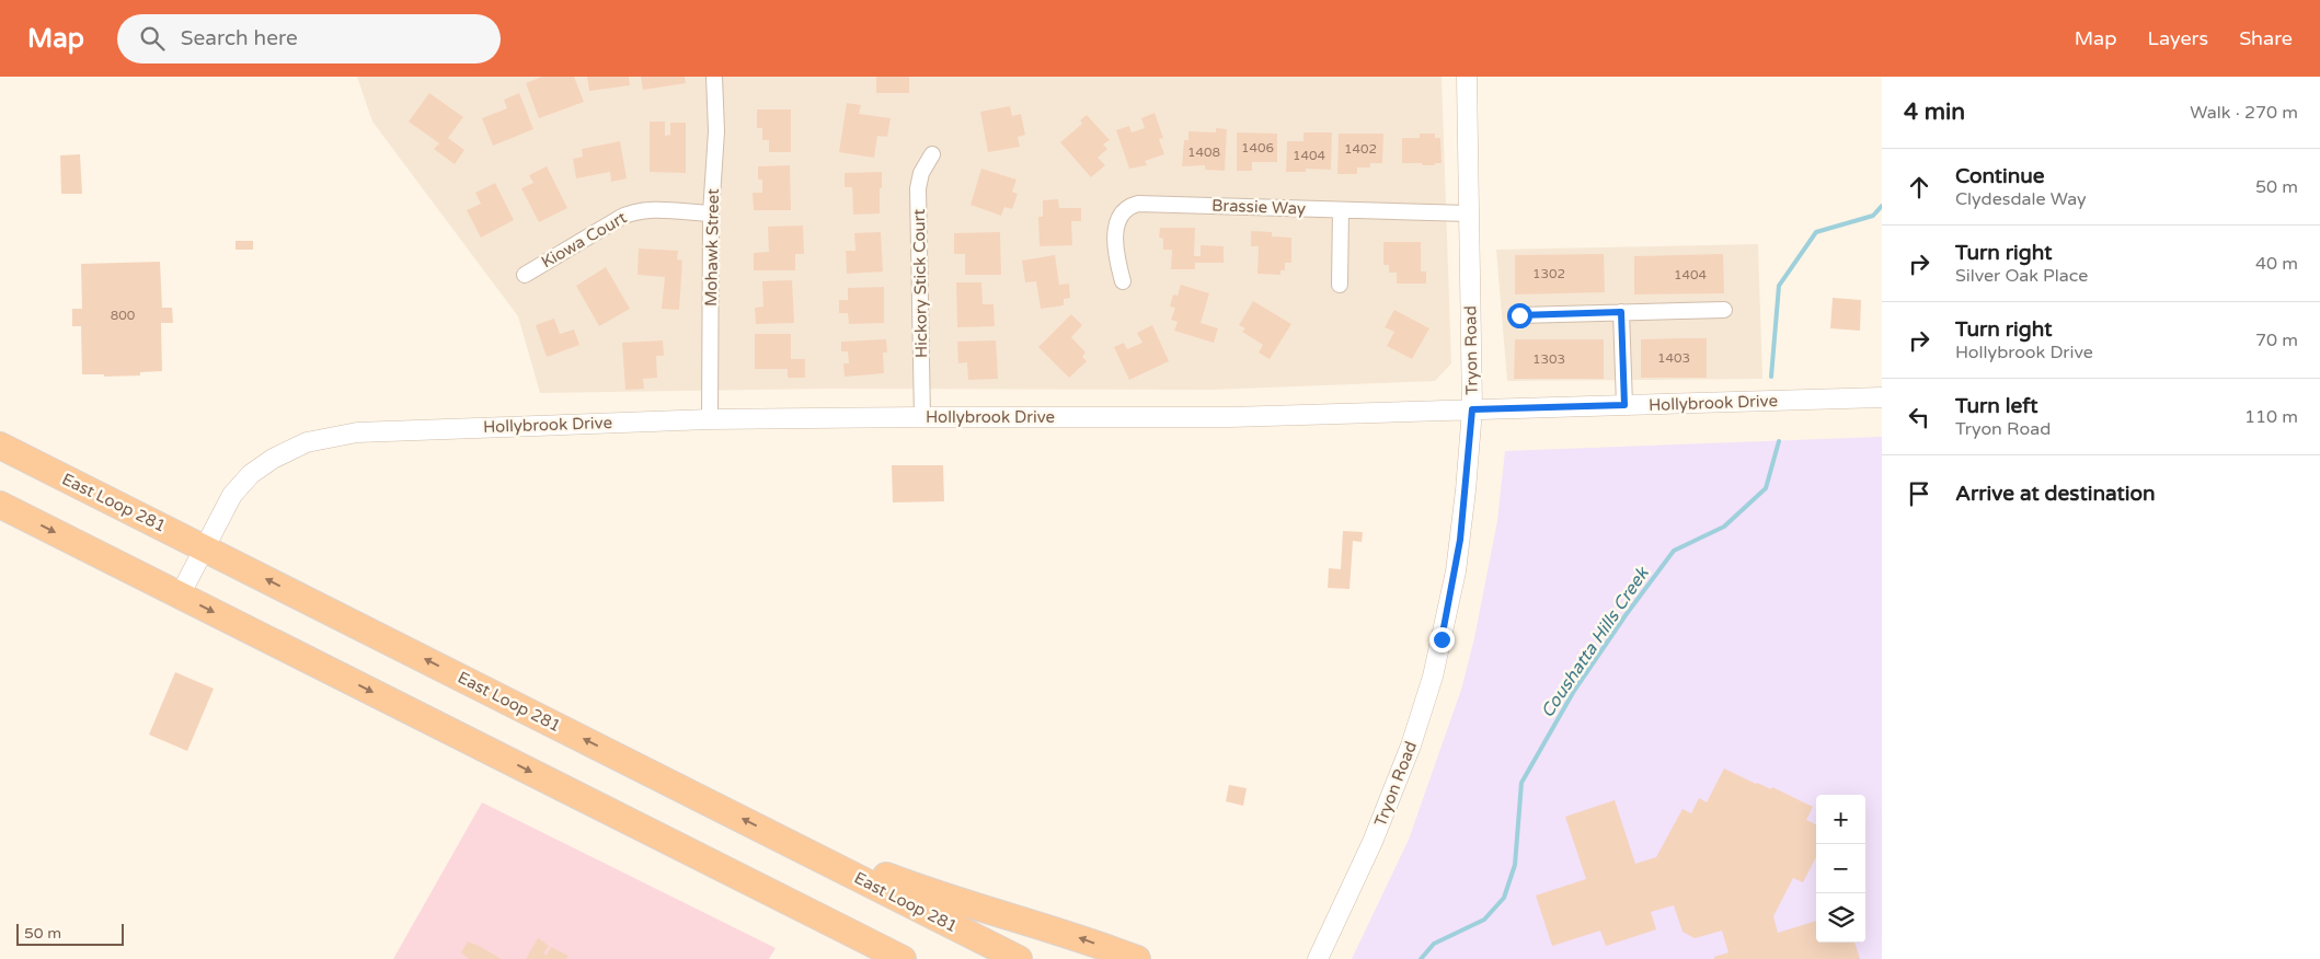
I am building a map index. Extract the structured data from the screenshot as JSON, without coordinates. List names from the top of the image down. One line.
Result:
{"streets":{"highway":["East Loop 281"],"street":["Brassie Way","Kiowa Court","Mohawk Street","Hickory Stick Court","Tryon Road","Hollybrook Drive"]},"crossings":[["Brassie Way","Tryon Road"],["Kiowa Court","Mohawk Street"],["Mohawk Street","Hollybrook Drive"],["Hickory Stick Court","Hollybrook Drive"],["Tryon Road","Hollybrook Drive"],["Hollybrook Drive","East Loop 281"]],"water":["Coushatta Hills Creek"],"house_numbers":["1406","1402","1408","1404","1302","1404","800","1403","1303"],"scale_bar":"50 m","page":{"header":"Map","search":"Search here","nav":["Map","Layers","Share"],"heading":["4 min","Walk · 270 m"],"list":[["Continue","Clydesdale Way","50 m"],["Turn right","Silver Oak Place","40 m"],["Turn right","Hollybrook Drive","70 m"],["Turn left","Tryon Road","110 m"],"Arrive at destination"],"map_buttons":["+","−"],"scale":"50 m"}}
